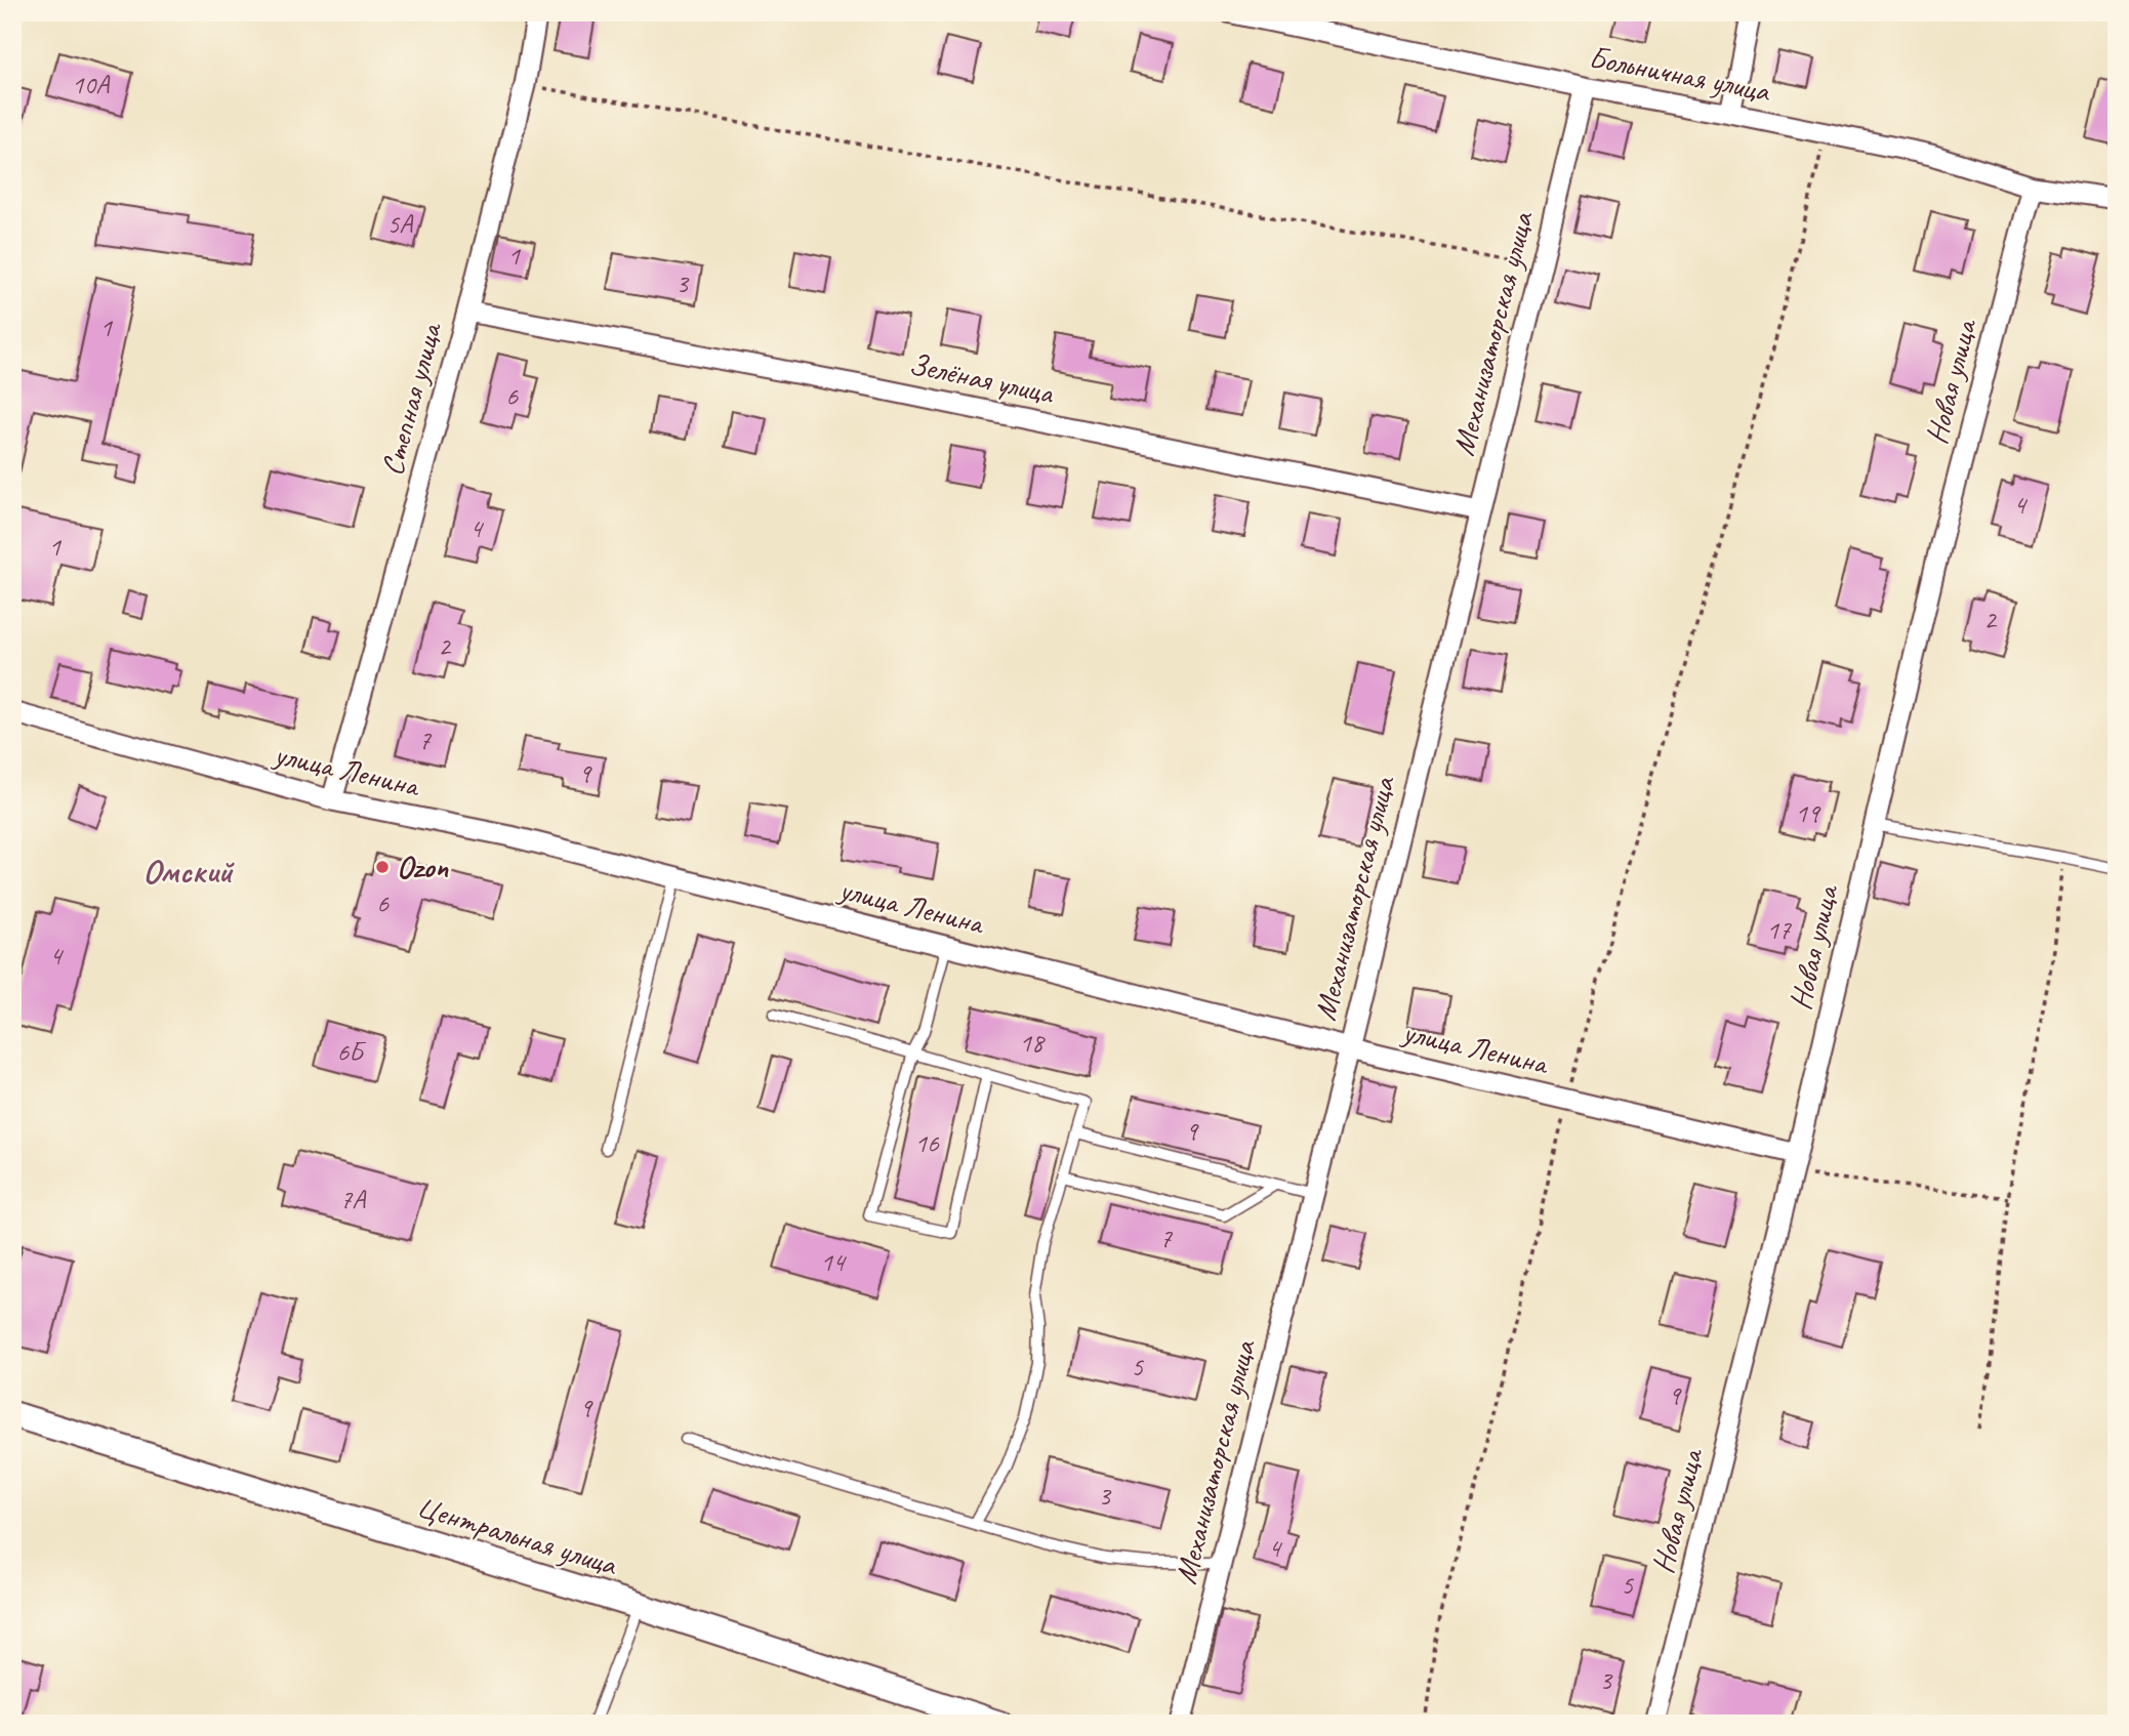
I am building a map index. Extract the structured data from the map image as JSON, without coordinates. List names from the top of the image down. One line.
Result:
{"streets":{"street":["Больничная улица","Механизаторская улица","Зелёная улица","Новая улица","Степная улица","улица Ленина","Центральная улица"]},"crossings":[["Больничная улица","Механизаторская улица"],["Больничная улица","Новая улица"],["Механизаторская улица","Зелёная улица"],["Механизаторская улица","улица Ленина"],["Зелёная улица","Степная улица"],["Новая улица","улица Ленина"],["Степная улица","улица Ленина"]],"districts":["Омский"],"places":["Ozon"],"house_numbers":["10А","5А","1","3","1","6","4","4","1","2","2","7","9","19","6","17","4","18","6Б","9","16","7А","7","14","5","9","9","3","4","5","3"]}
